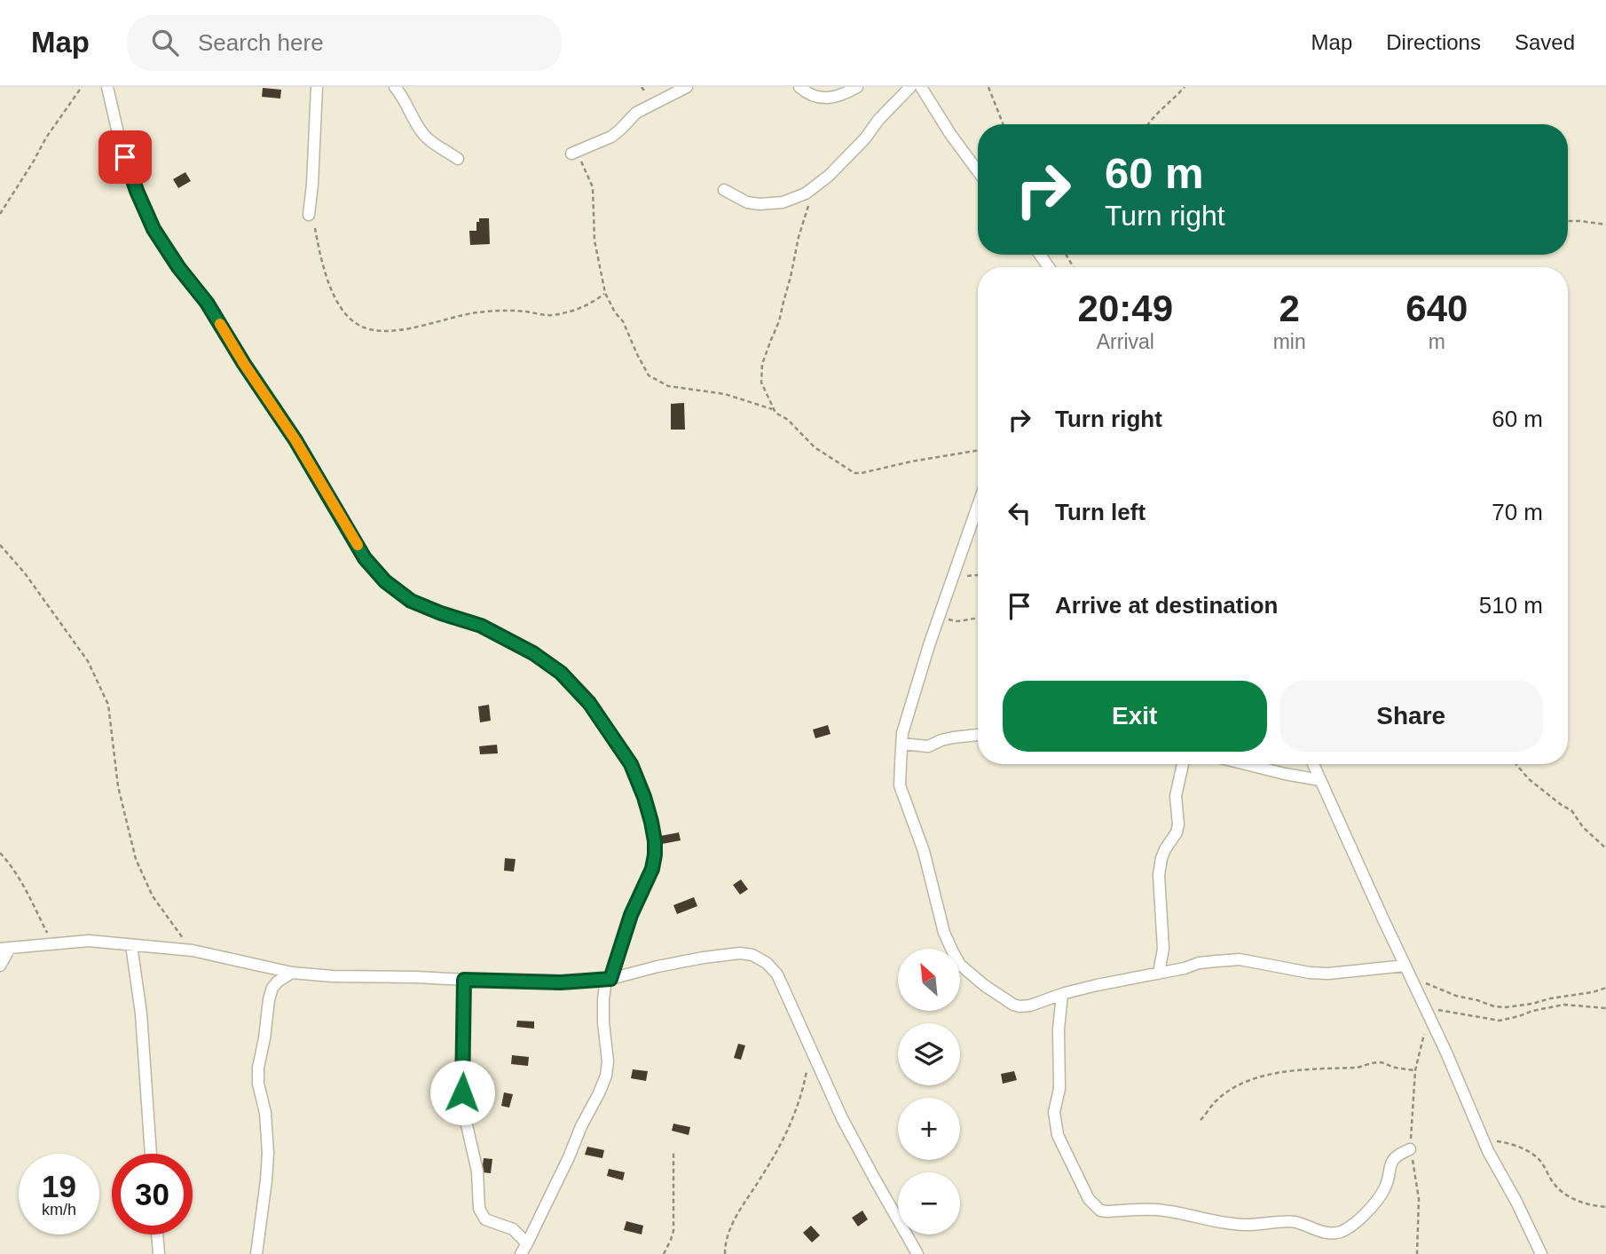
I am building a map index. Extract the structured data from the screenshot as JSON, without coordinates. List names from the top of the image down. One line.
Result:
{"north":"top left","page":{"header":"Map","search":"Search here","nav":["Map","Directions","Saved"],"turn":["60 m","Turn right"],"eta":["20:49","Arrival","2","min","640","m"],"list":[{"name":"Turn right","value":"60 m"},{"name":"Turn left","value":"70 m"},{"name":"Arrive at destination","value":"510 m"}],"buttons":["Exit","Share"],"map_buttons":["+","−"],"speed":"19 km/h","limit":"30"}}
